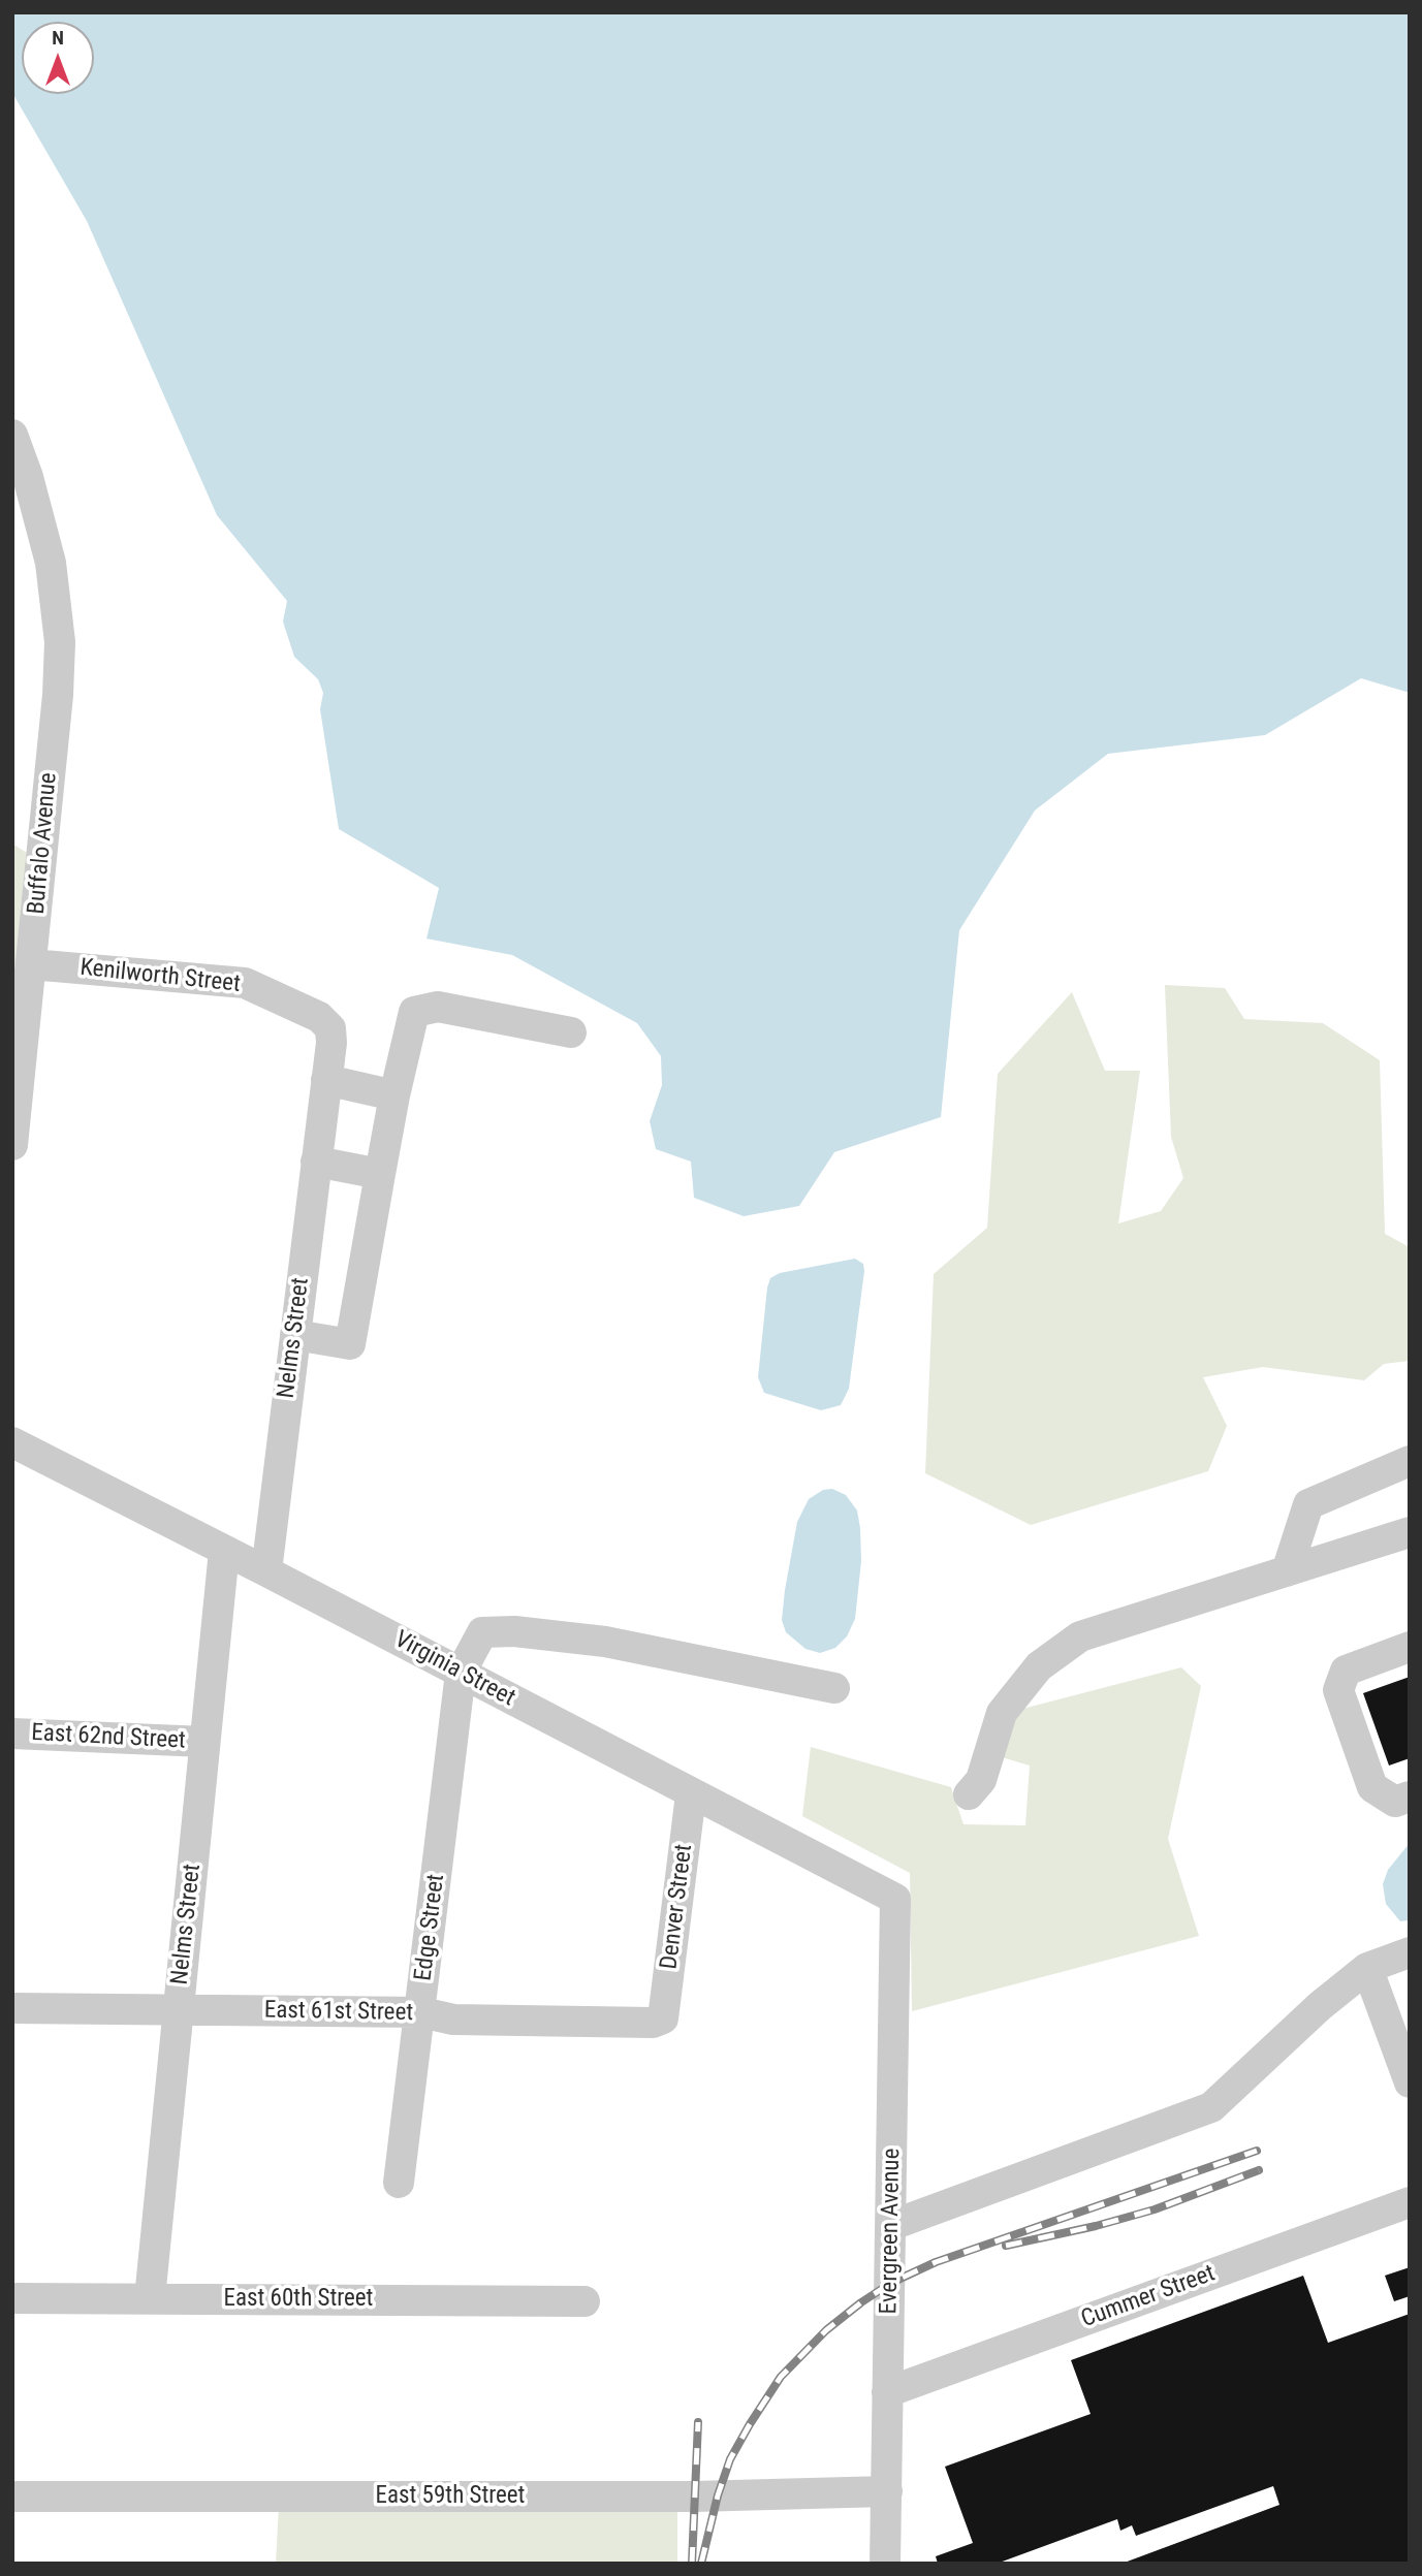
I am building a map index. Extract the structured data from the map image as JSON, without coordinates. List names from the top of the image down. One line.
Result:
{"streets":{"street":["Buffalo Avenue","Kenilworth Street","Nelms Street","Virginia Street","East 62nd Street","Denver Street","Edge Street","East 61st Street","Evergreen Avenue","Cummer Street","East 60th Street","East 59th Street"]},"crossings":[["Buffalo Avenue","Kenilworth Street"],["Kenilworth Street","Nelms Street"],["Nelms Street","Virginia Street"],["Nelms Street","East 62nd Street"],["Nelms Street","East 61st Street"],["Nelms Street","East 60th Street"],["Virginia Street","Denver Street"],["Virginia Street","Edge Street"],["Virginia Street","Evergreen Avenue"],["Denver Street","East 61st Street"],["Edge Street","East 61st Street"],["Evergreen Avenue","Cummer Street"],["Evergreen Avenue","East 59th Street"]],"north":"top"}
